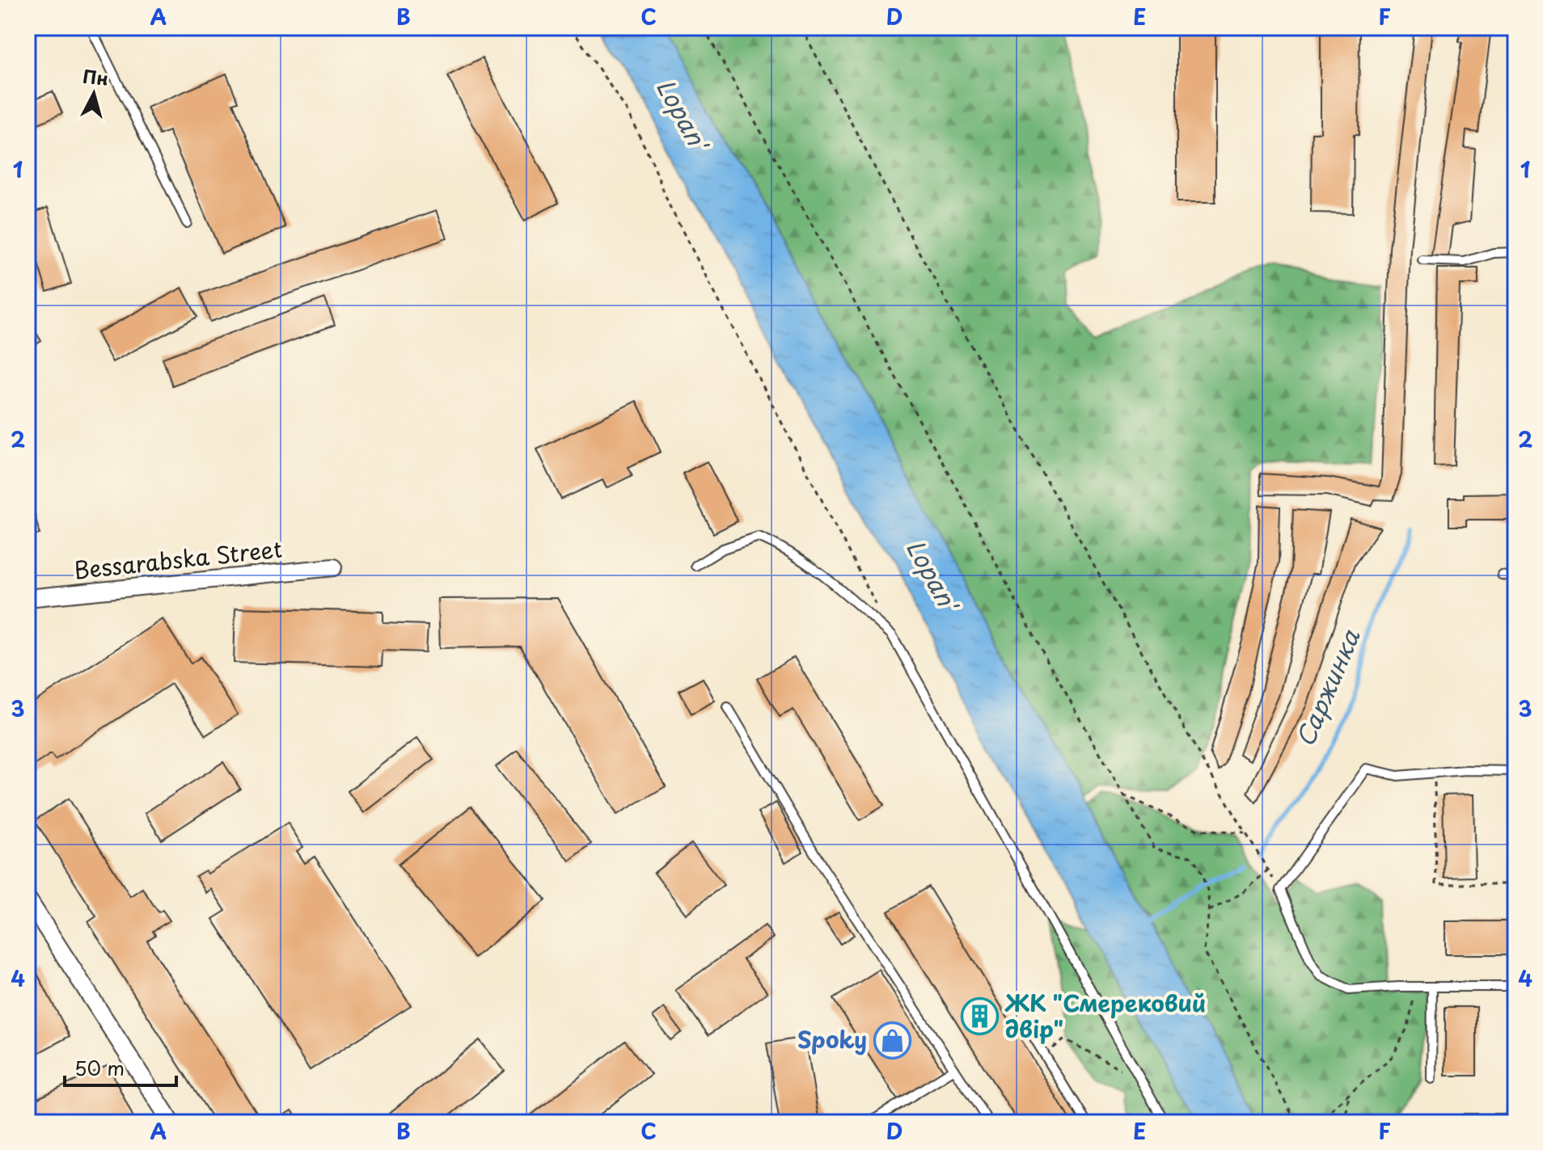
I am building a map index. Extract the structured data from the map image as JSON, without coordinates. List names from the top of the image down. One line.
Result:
{"streets":{"street":["Bessarabska Street"]},"water":["Lopan'","Саржинка"],"places":{"building":["ЖК \"Смерековий двір\""],"shop":["Spoky"]},"scale_bar":"50 m","north":"top","grid":{"columns":["A","B","C","D","E","F"],"rows":["1","2","3","4"]}}
